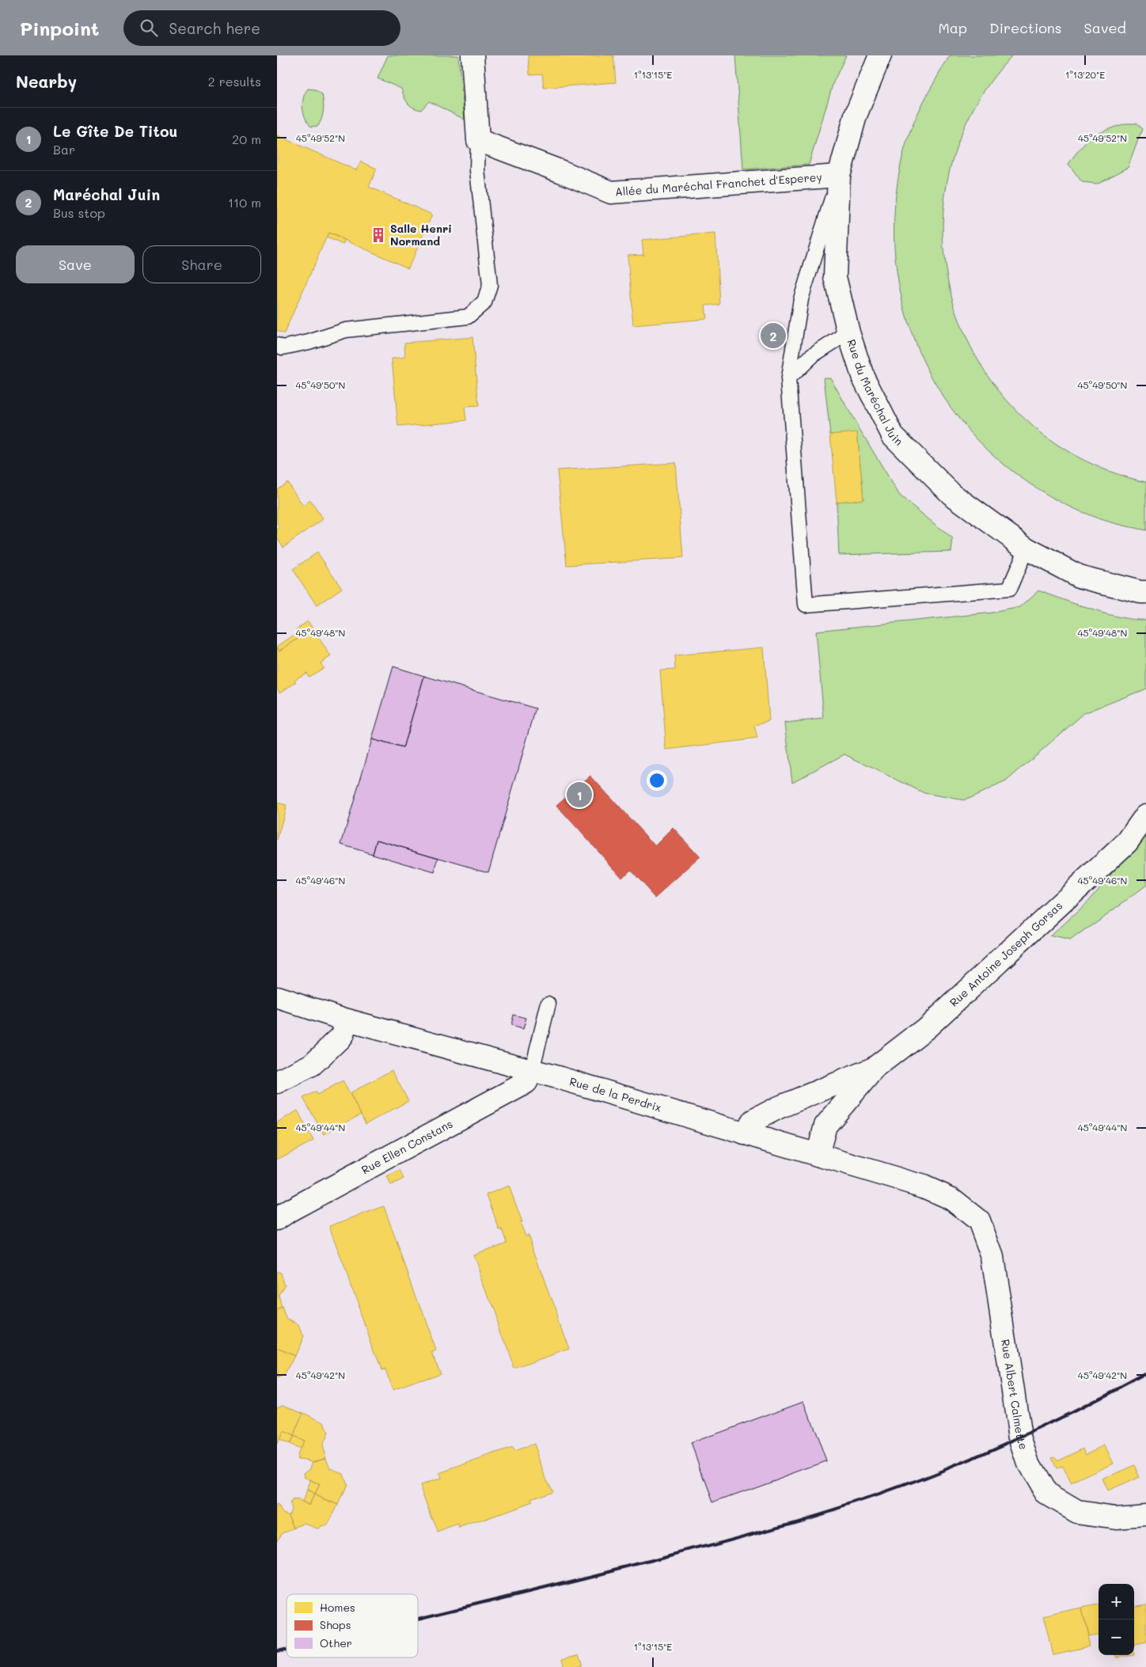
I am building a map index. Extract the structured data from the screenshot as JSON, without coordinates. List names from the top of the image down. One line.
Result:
{"streets":{"street":["Allée du Maréchal Franchet d'Esperey","Rue du Maréchal Juin","Rue Antoine Joseph Gorsas","Rue de la Perdrix","Rue Ellen Constans","Rue Albert Calmette"]},"crossings":[["Allée du Maréchal Franchet d'Esperey","Rue du Maréchal Juin"],["Rue Antoine Joseph Gorsas","Rue de la Perdrix"],["Rue de la Perdrix","Rue Ellen Constans"],["Rue de la Perdrix","Rue Albert Calmette"]],"places":{"building":["Salle Henri Normand"]},"legend":["Homes","Shops","Other"],"page":{"header":"Pinpoint","search":"Search here","nav":["Map","Directions","Saved"],"heading":["Nearby","2 results"],"list":[{"mark":"1","name":"Le Gîte De Titou","note":"Bar","value":"20 m"},{"mark":"2","name":"Maréchal Juin","note":"Bus stop","value":"110 m"}],"buttons":["Save","Share"],"pins":["2","1"],"map_buttons":["+","−"]},"coordinates":["1°13'15\"E","1°13'20\"E","45°49'52\"N","45°49'50\"N","45°49'48\"N","45°49'46\"N","45°49'44\"N","45°49'42\"N"]}
